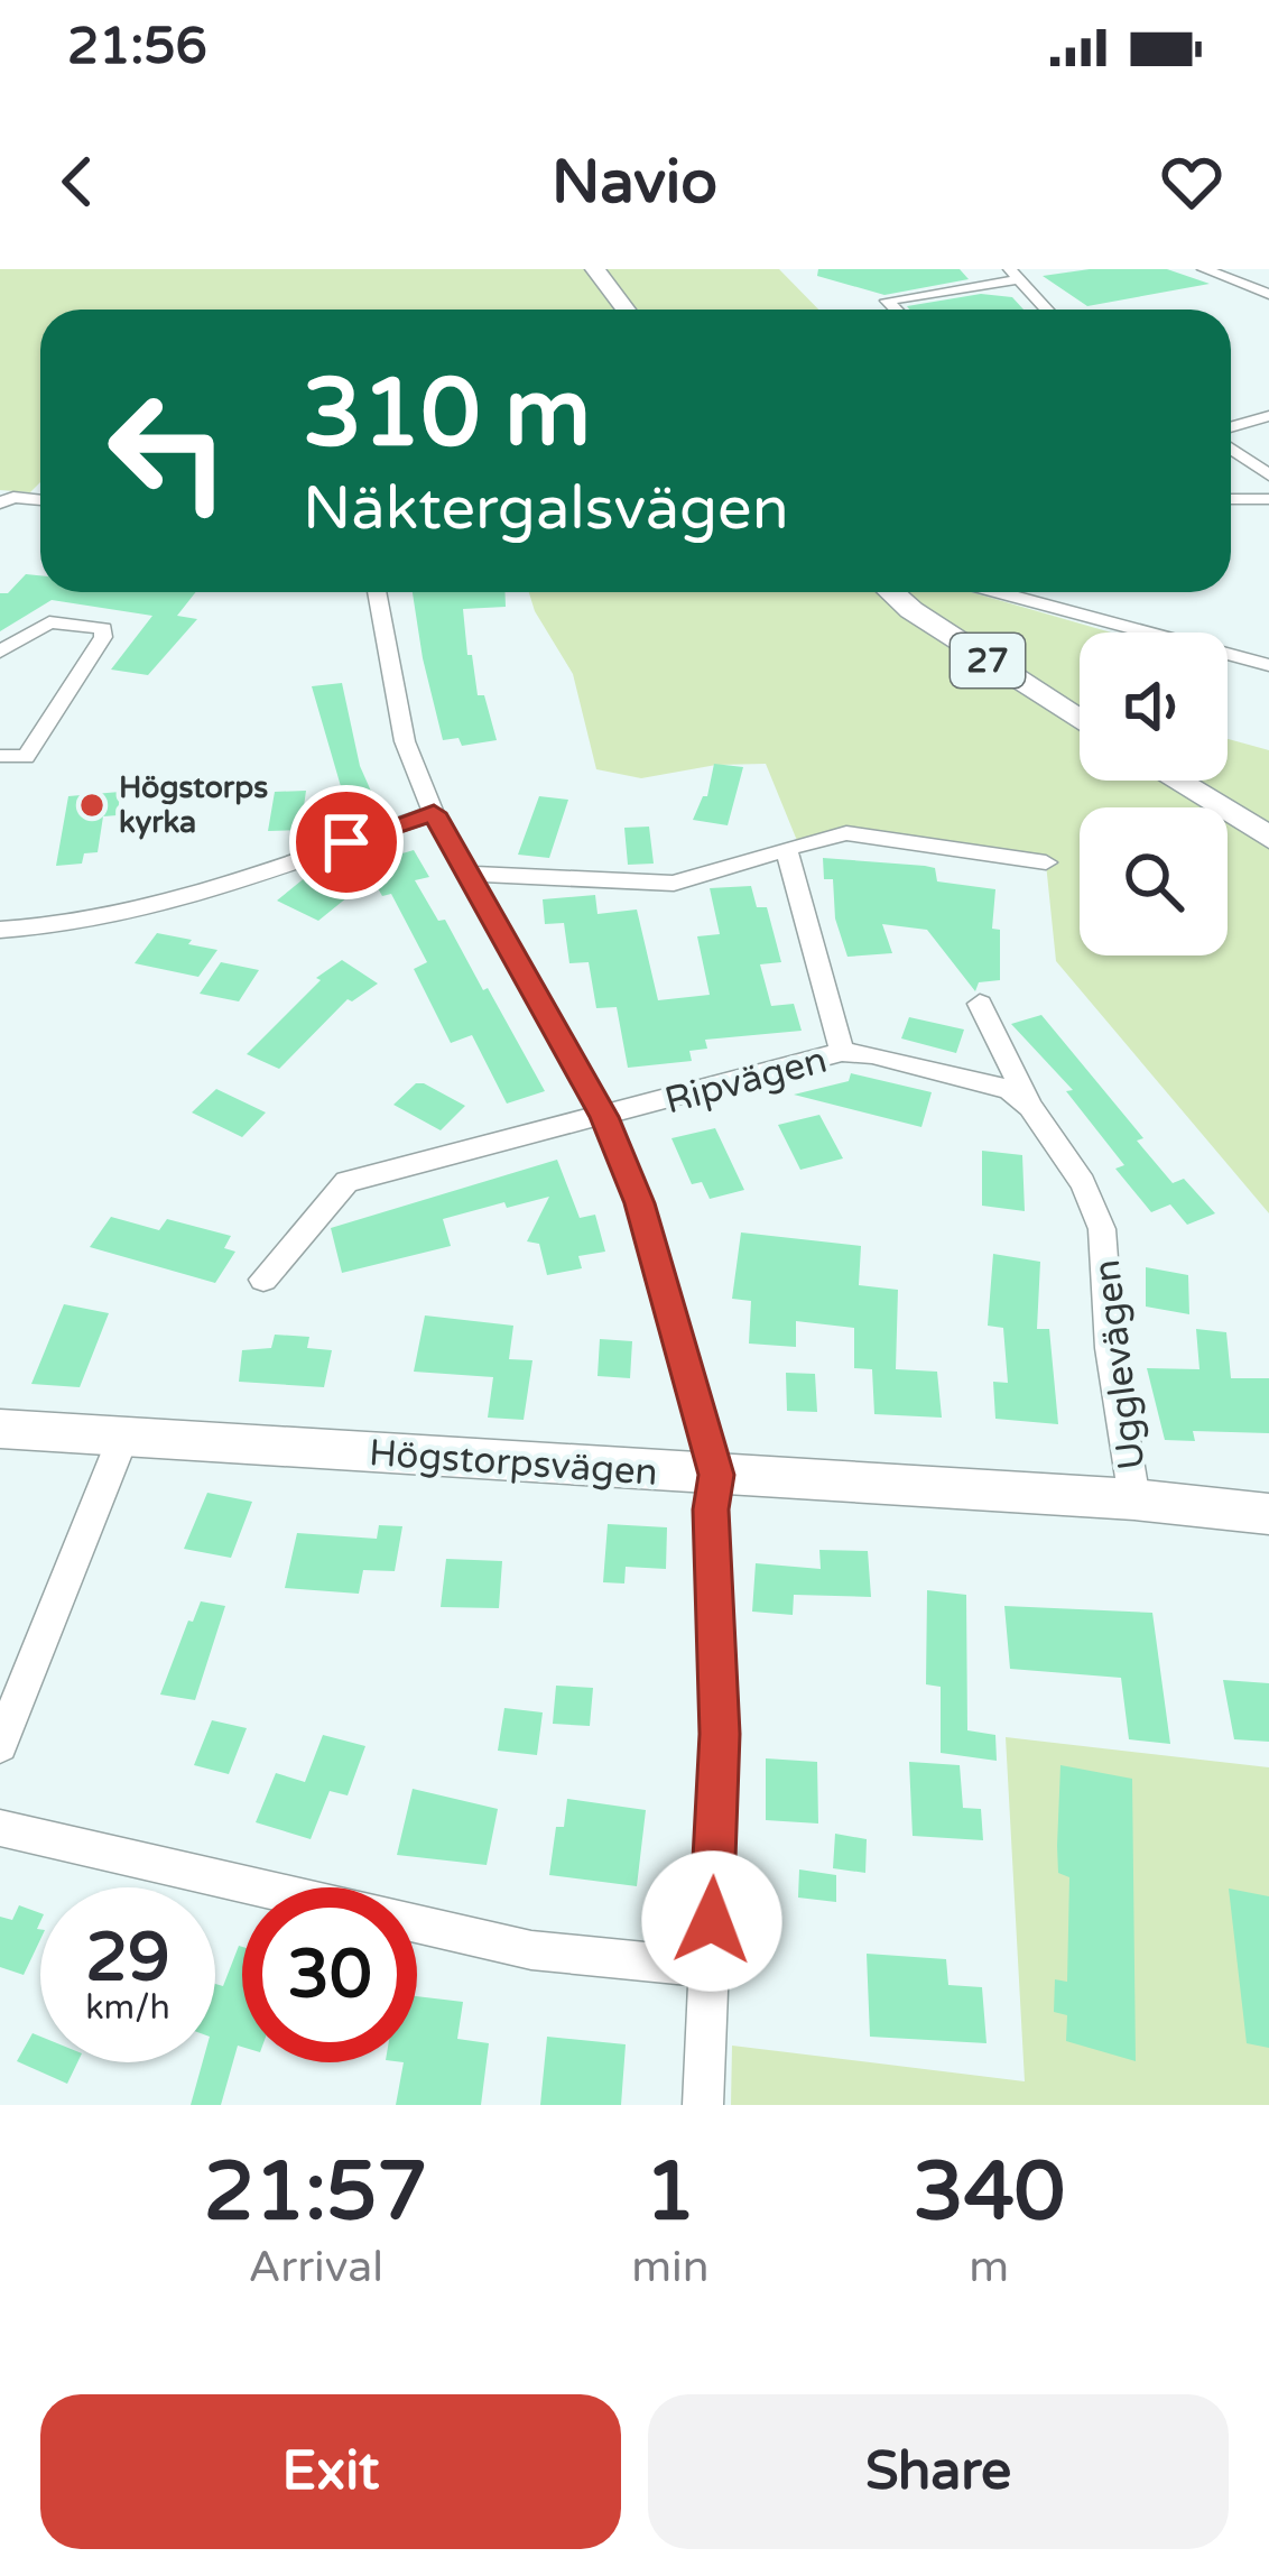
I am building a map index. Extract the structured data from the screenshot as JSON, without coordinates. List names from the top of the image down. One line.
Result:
{"streets":{"main road":["27"],"street":["Ripvägen","Ugglevägen","Högstorpsvägen"]},"crossings":[["Ripvägen","Ugglevägen"],["Ugglevägen","Högstorpsvägen"]],"places":["Högstorps kyrka"],"page":{"status":"21:56","header":"Navio","turn":["310 m","Näktergalsvägen"],"speed":"29 km/h","limit":"30","eta":["21:57","Arrival","1","min","340","m"],"buttons":["Exit","Share"]}}
